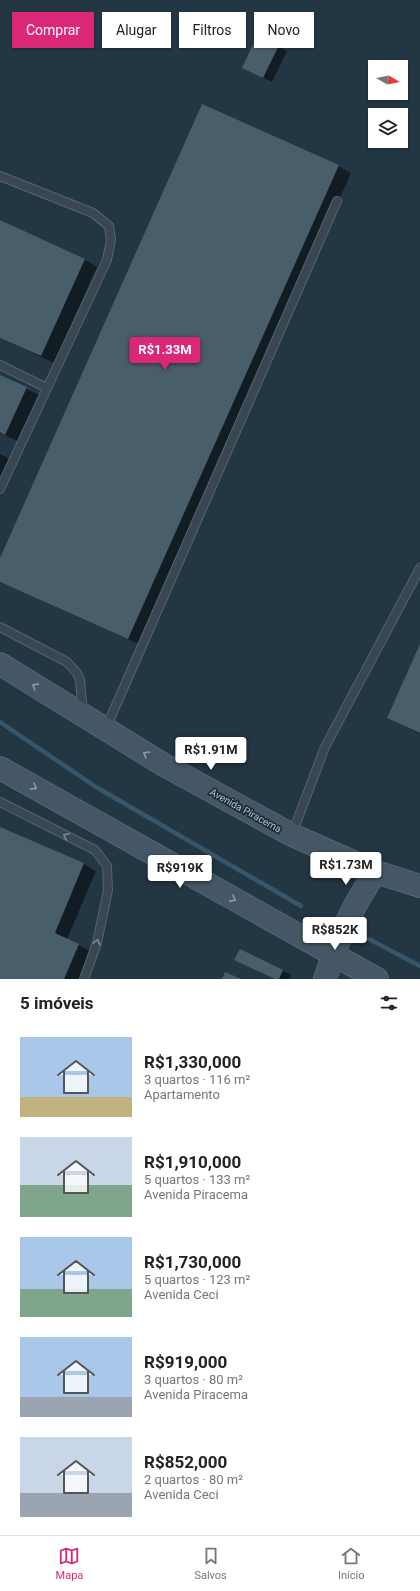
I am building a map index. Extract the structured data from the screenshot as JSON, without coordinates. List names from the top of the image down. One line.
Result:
{"streets":{"main road":["Avenida Piracema"]},"north":"right","page":{"chip":["Comprar","Alugar","Filtros","Novo"],"price":["R$1.33M","R$1.91M","R$1.73M","R$919K","R$852K"],"heading":"5 imóveis","list":[{"name":"R$1,330,000","note":"3 quartos · 116 m² · Apartamento"},{"name":"R$1,910,000","note":"5 quartos · 133 m² · Avenida Piracema"},{"name":"R$1,730,000","note":"5 quartos · 123 m² · Avenida Ceci"},{"name":"R$919,000","note":"3 quartos · 80 m² · Avenida Piracema"},{"name":"R$852,000","note":"2 quartos · 80 m² · Avenida Ceci"}],"tabs":["Mapa","Salvos","Início"]}}
